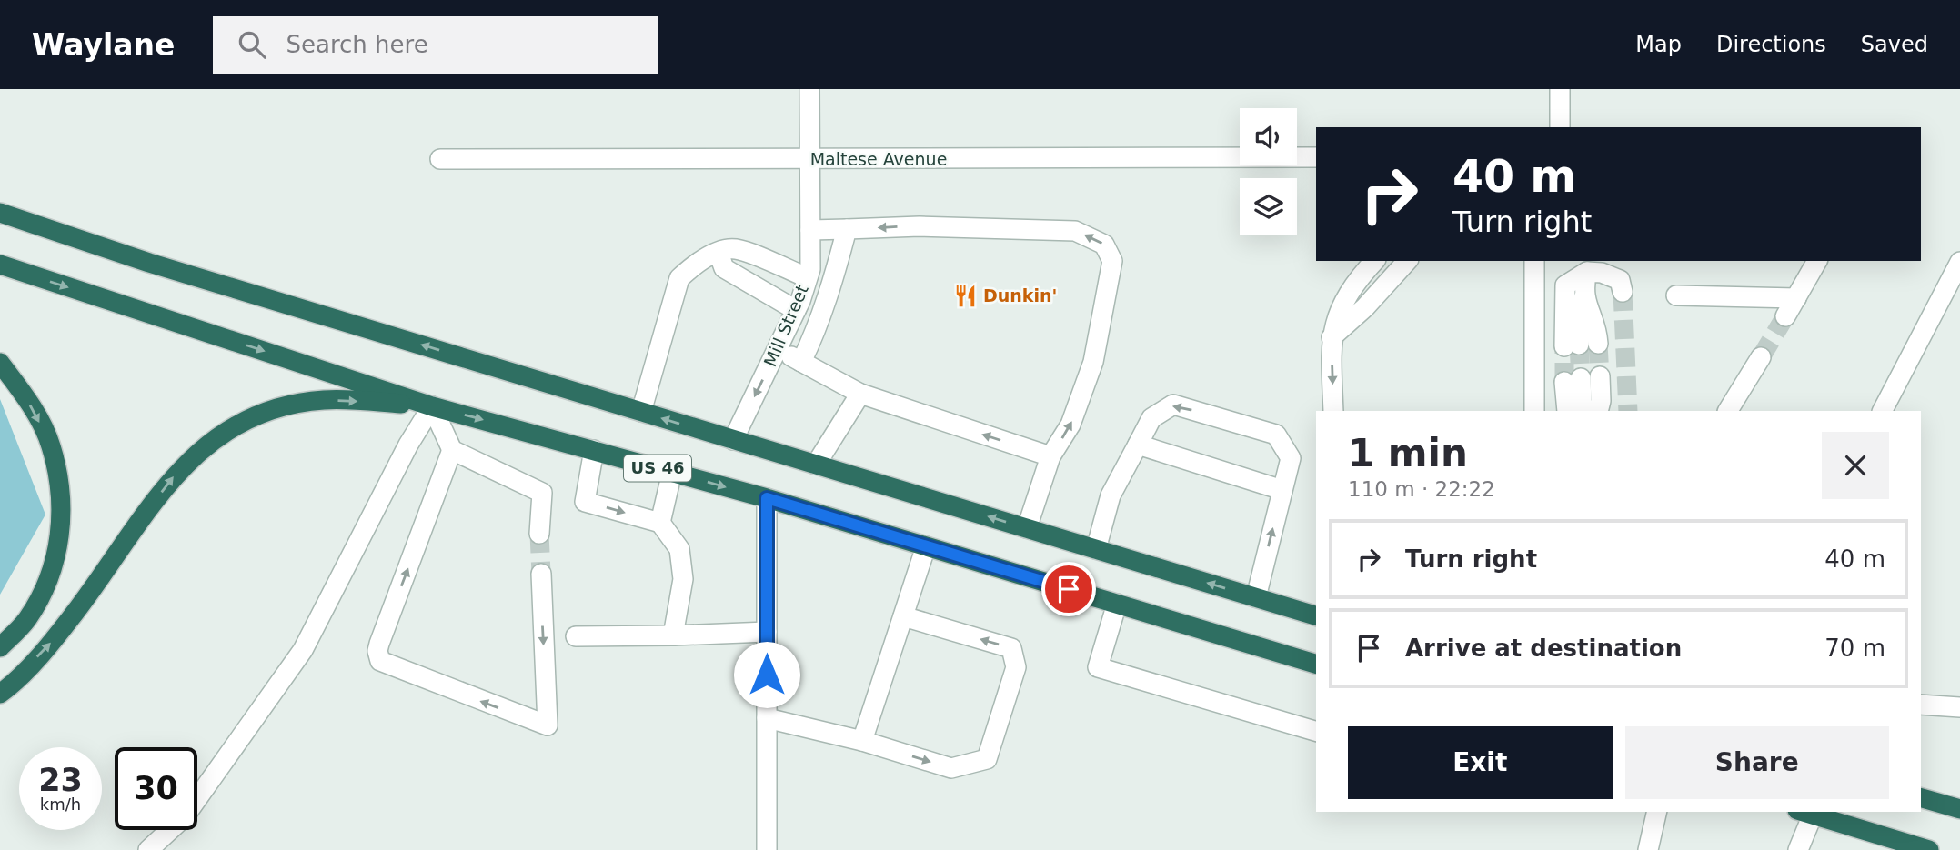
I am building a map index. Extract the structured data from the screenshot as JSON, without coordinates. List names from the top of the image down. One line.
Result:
{"streets":{"highway":["US 46"],"street":["Maltese Avenue","Mill Street"]},"crossings":[["Maltese Avenue","Mill Street"]],"places":{"restaurant":["Dunkin'"]},"page":{"header":"Waylane","search":"Search here","nav":["Map","Directions","Saved"],"turn":["40 m","Turn right"],"heading":["1 min","110 m · 22:22"],"list":[{"name":"Turn right","value":"40 m"},{"name":"Arrive at destination","value":"70 m"}],"buttons":["Exit","Share"],"speed":"23 km/h","limit":"30"}}
